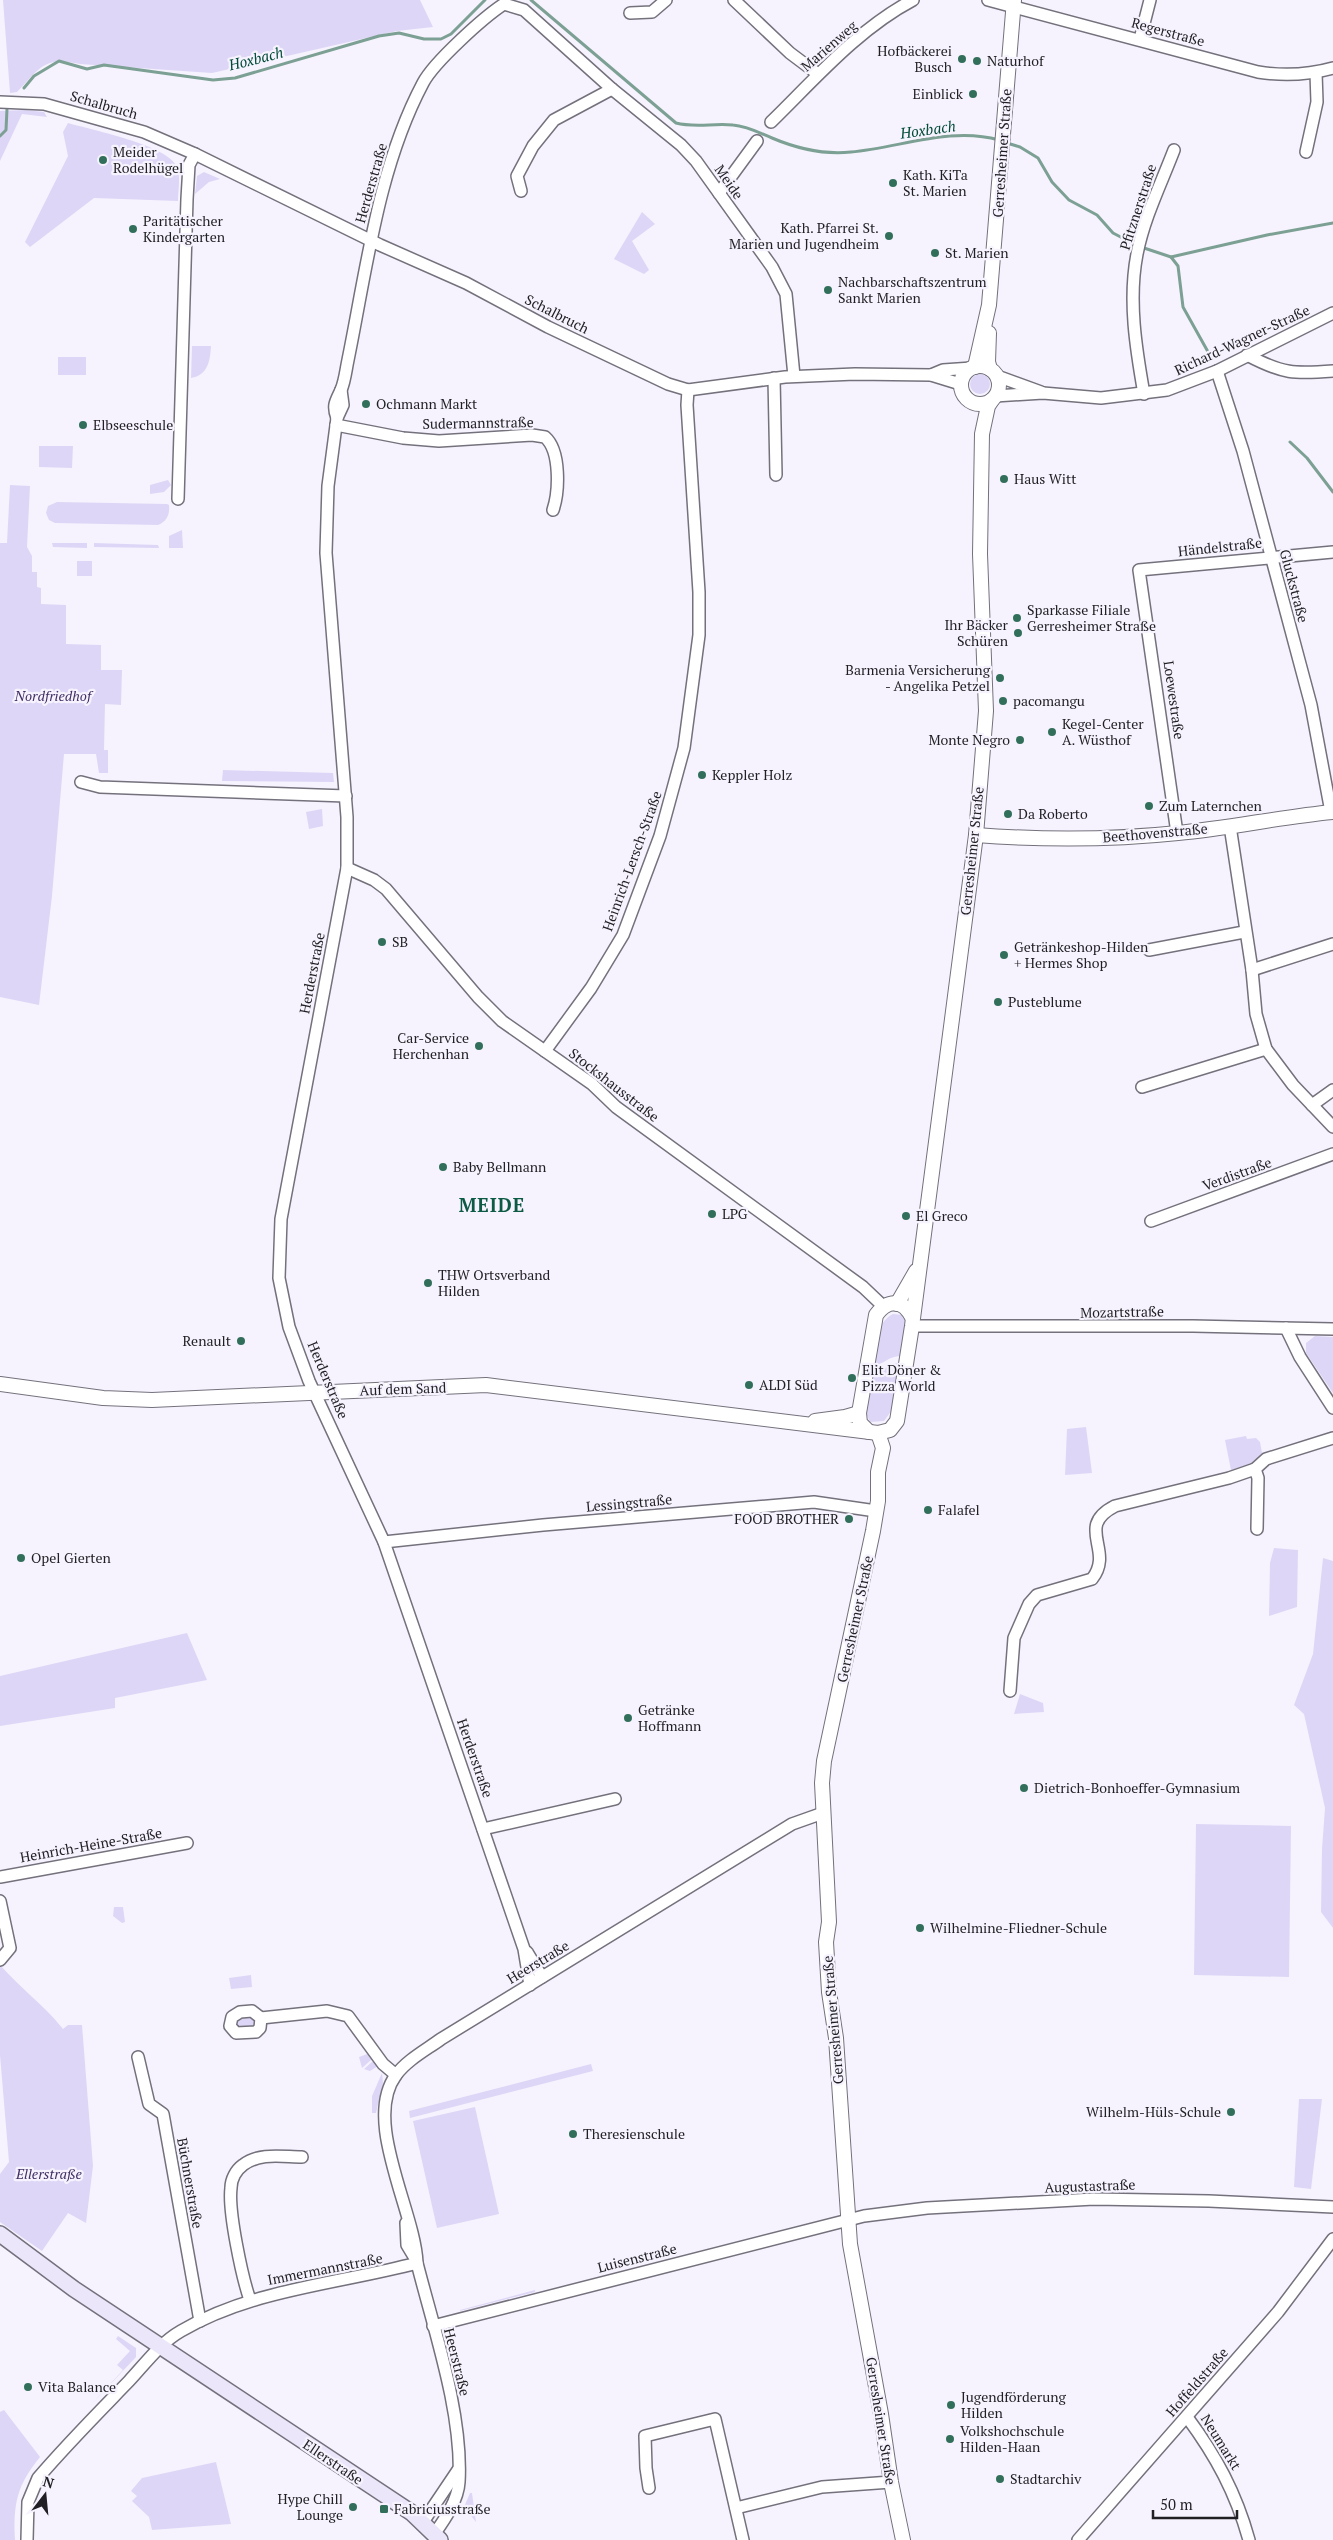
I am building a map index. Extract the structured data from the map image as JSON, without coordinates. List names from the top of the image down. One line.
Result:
{"streets":{"main road":["Ellerstraße"],"street":["Regerstraße","Marienweg","Schalbruch","Gerresheimer Straße","Meide","Herderstraße","Pfitznerstraße","Richard-Wagner-Straße","Sudermannstraße","Händelstraße","Gluckstraße","Loewestraße","Beethovenstraße","Heinrich-Lersch-Straße","Stockshausstraße","Verdistraße","Mozartstraße","Auf dem Sand","Lessingstraße","Heinrich-Heine-Straße","Heerstraße","Büchnerstraße","Augustastraße","Luisenstraße","Immermannstraße","Hoffeldstraße","Neumarkt"]},"crossings":[["Regerstraße","Gerresheimer Straße"],["Schalbruch","Gerresheimer Straße"],["Schalbruch","Meide"],["Schalbruch","Herderstraße"],["Schalbruch","Richard-Wagner-Straße"],["Schalbruch","Heinrich-Lersch-Straße"],["Gerresheimer Straße","Richard-Wagner-Straße"],["Gerresheimer Straße","Beethovenstraße"],["Gerresheimer Straße","Stockshausstraße"],["Gerresheimer Straße","Mozartstraße"],["Gerresheimer Straße","Auf dem Sand"],["Gerresheimer Straße","Lessingstraße"],["Gerresheimer Straße","Heerstraße"],["Gerresheimer Straße","Augustastraße"],["Gerresheimer Straße","Luisenstraße"],["Meide","Herderstraße"],["Herderstraße","Sudermannstraße"],["Herderstraße","Stockshausstraße"],["Herderstraße","Auf dem Sand"],["Herderstraße","Lessingstraße"],["Herderstraße","Heerstraße"],["Pfitznerstraße","Richard-Wagner-Straße"],["Richard-Wagner-Straße","Gluckstraße"],["Händelstraße","Gluckstraße"],["Händelstraße","Loewestraße"],["Gluckstraße","Beethovenstraße"],["Loewestraße","Beethovenstraße"],["Heinrich-Lersch-Straße","Stockshausstraße"],["Heerstraße","Luisenstraße"],["Heerstraße","Immermannstraße"],["Heerstraße","Ellerstraße"],["Büchnerstraße","Immermannstraße"],["Augustastraße","Luisenstraße"],["Immermannstraße","Ellerstraße"],["Hoffeldstraße","Neumarkt"]],"districts":["MEIDE"],"water":["Hoxbach"],"parks":["Nordfriedhof","Ellerstraße"],"places":{"other":["Hofbäckerei Busch","Naturhof","Einblick","Meider Rodelhügel","Kath. KiTa St. Marien","Paritätischer Kindergarten","Kath. Pfarrei St. Marien und Jugendheim","St. Marien","Nachbarschaftszentrum Sankt Marien","Ochmann Markt","Elbseeschule","Haus Witt","Sparkasse Filiale Gerresheimer Straße","Ihr Bäcker Schüren","Barmenia Versicherung - Angelika Petzel","pacomangu","Kegel-Center A. Wüsthof","Monte Negro","Keppler Holz","Zum Laternchen","Da Roberto","SB","Getränkeshop-Hilden + Hermes Shop","Pusteblume","Car-Service Herchenhan","Baby Bellmann","LPG","El Greco","THW Ortsverband Hilden","Renault","Elit Döner & Pizza World","ALDI Süd","Falafel","FOOD BROTHER","Opel Gierten","Getränke Hoffmann","Dietrich-Bonhoeffer-Gymnasium","Wilhelmine-Fliedner-Schule","Wilhelm-Hüls-Schule","Theresienschule","Vita Balance","Jugendförderung Hilden","Volkshochschule Hilden-Haan","Stadtarchiv","Hype Chill Lounge"],"transit":["Fabriciusstraße"]},"scale_bar":"50 m","north":"top"}
